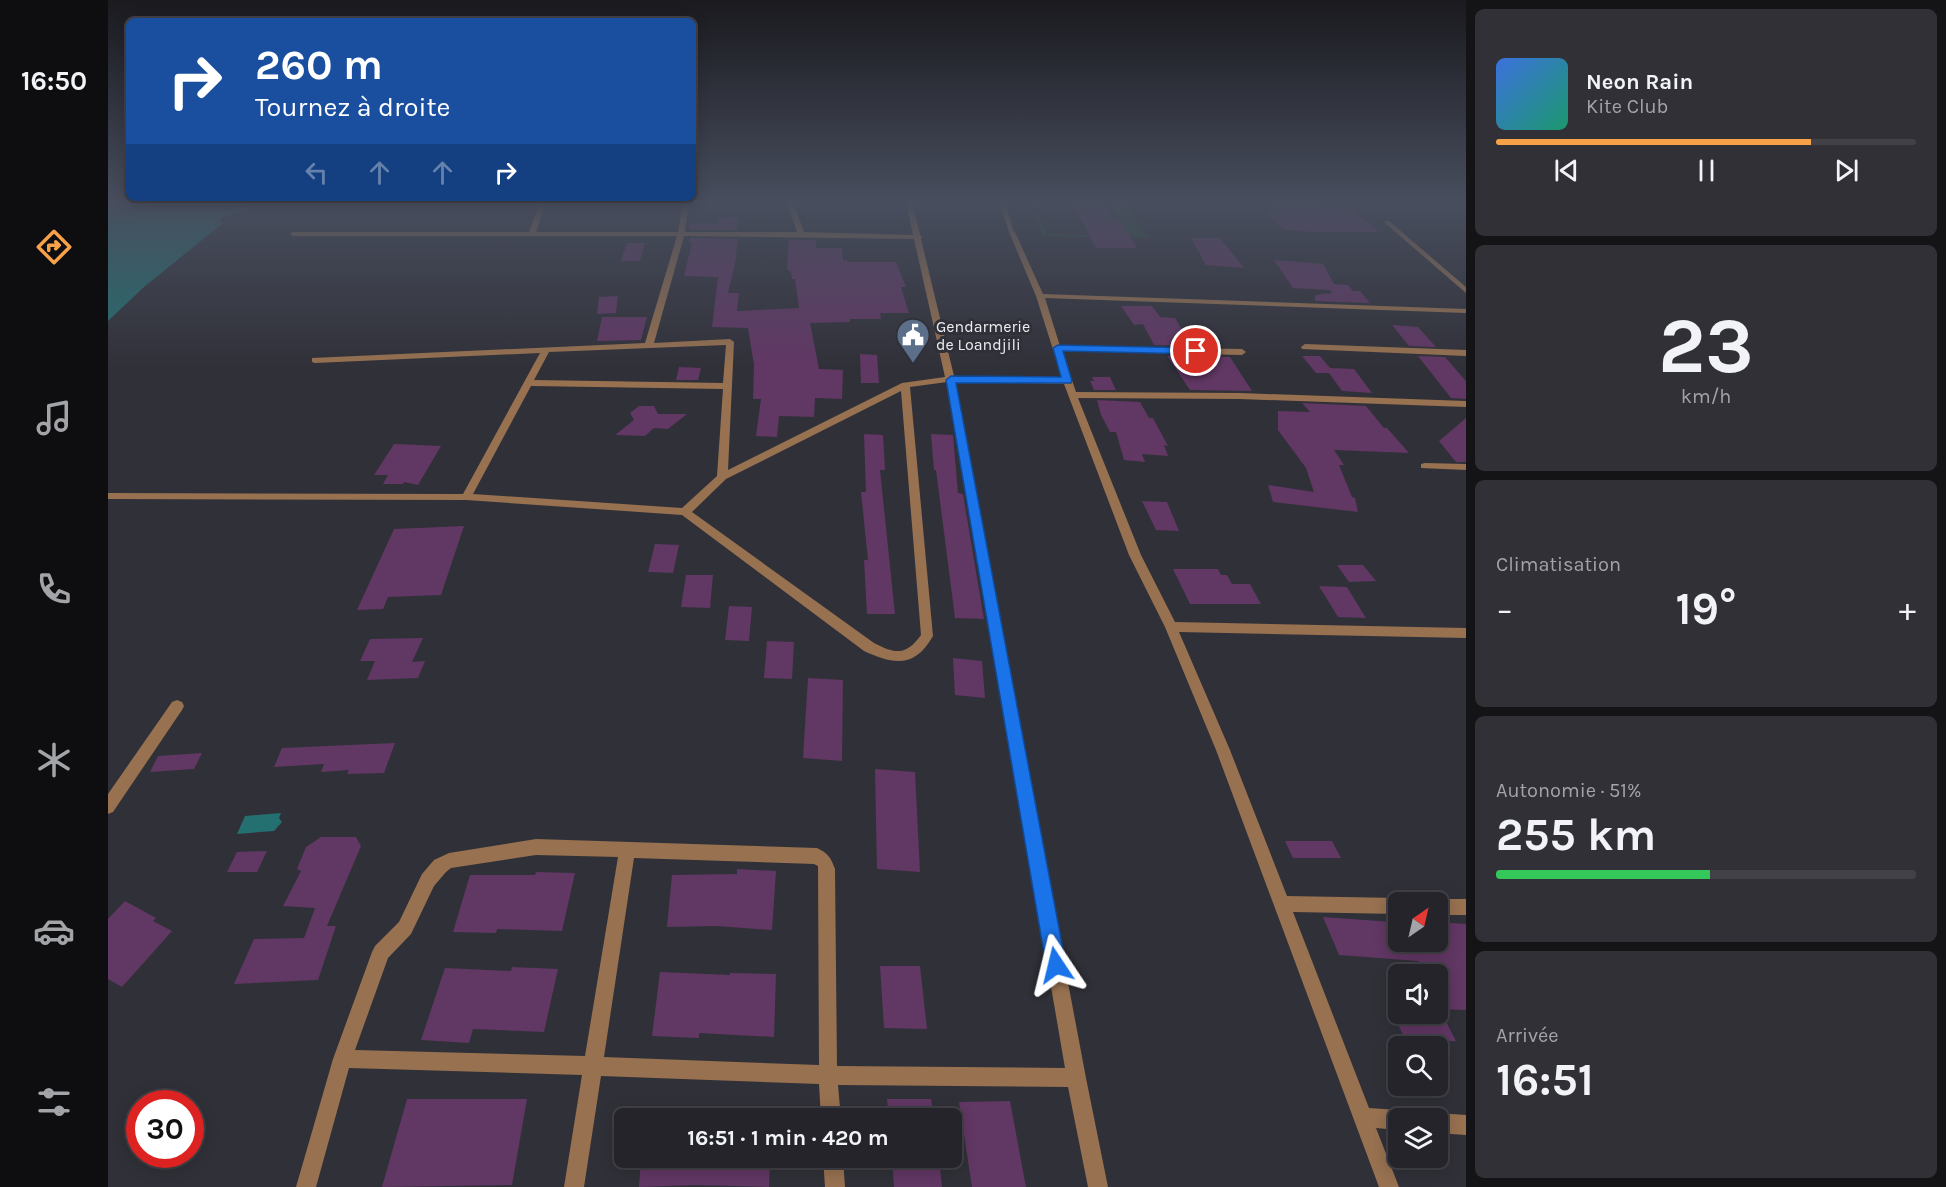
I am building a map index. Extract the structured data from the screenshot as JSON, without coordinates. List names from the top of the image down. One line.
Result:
{"places":{"public building":["Gendarmerie de Loandjili"]},"north":"top right","page":{"tabs":"16:50","turn":["260 m","Tournez à droite"],"song":["Neon Rain","Kite Club"],"tile":[["23","km/h"],"Climatisation",["Autonomie · 51%","255 km"],["Arrivée","16:51"]],"heat":["−","19°","+"],"limit":"30","trip":"16:51 · 1 min · 420 m"}}
